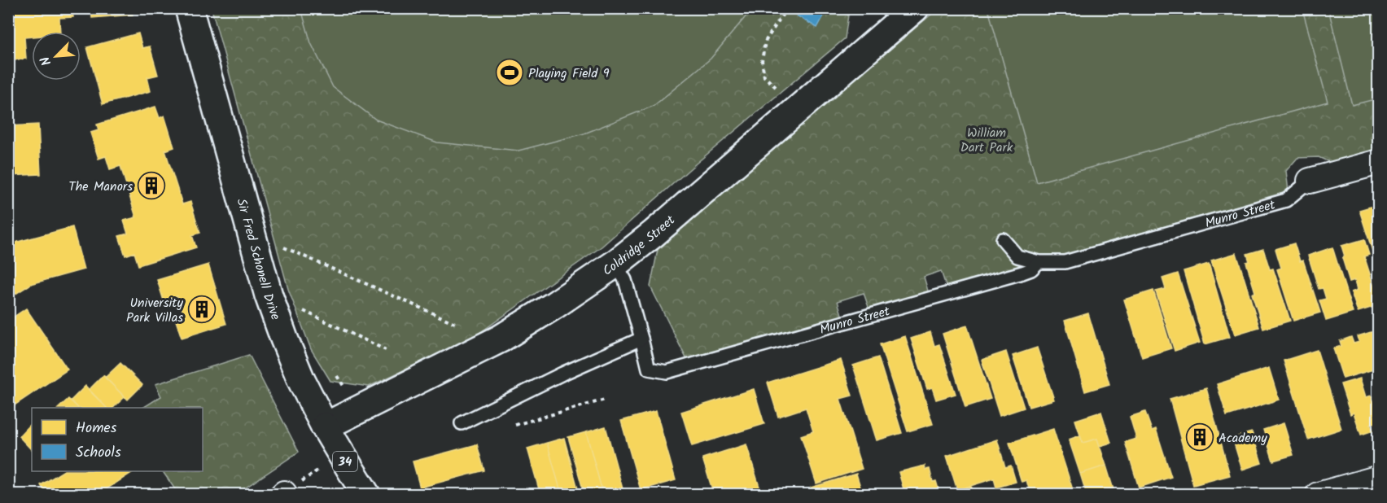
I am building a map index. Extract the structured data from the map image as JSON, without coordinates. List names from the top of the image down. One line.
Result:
{"streets":{"main road":["Coldridge Street","Sir Fred Schonell Drive","34"],"street":["Munro Street"]},"crossings":[["Coldridge Street","Sir Fred Schonell Drive"]],"parks":["William Dart Park"],"places":{"sports":["Playing Field 9"],"building":["The Manors","University Park Villas","Academy"]},"legend":["Homes","Schools"],"north":"bottom left"}
